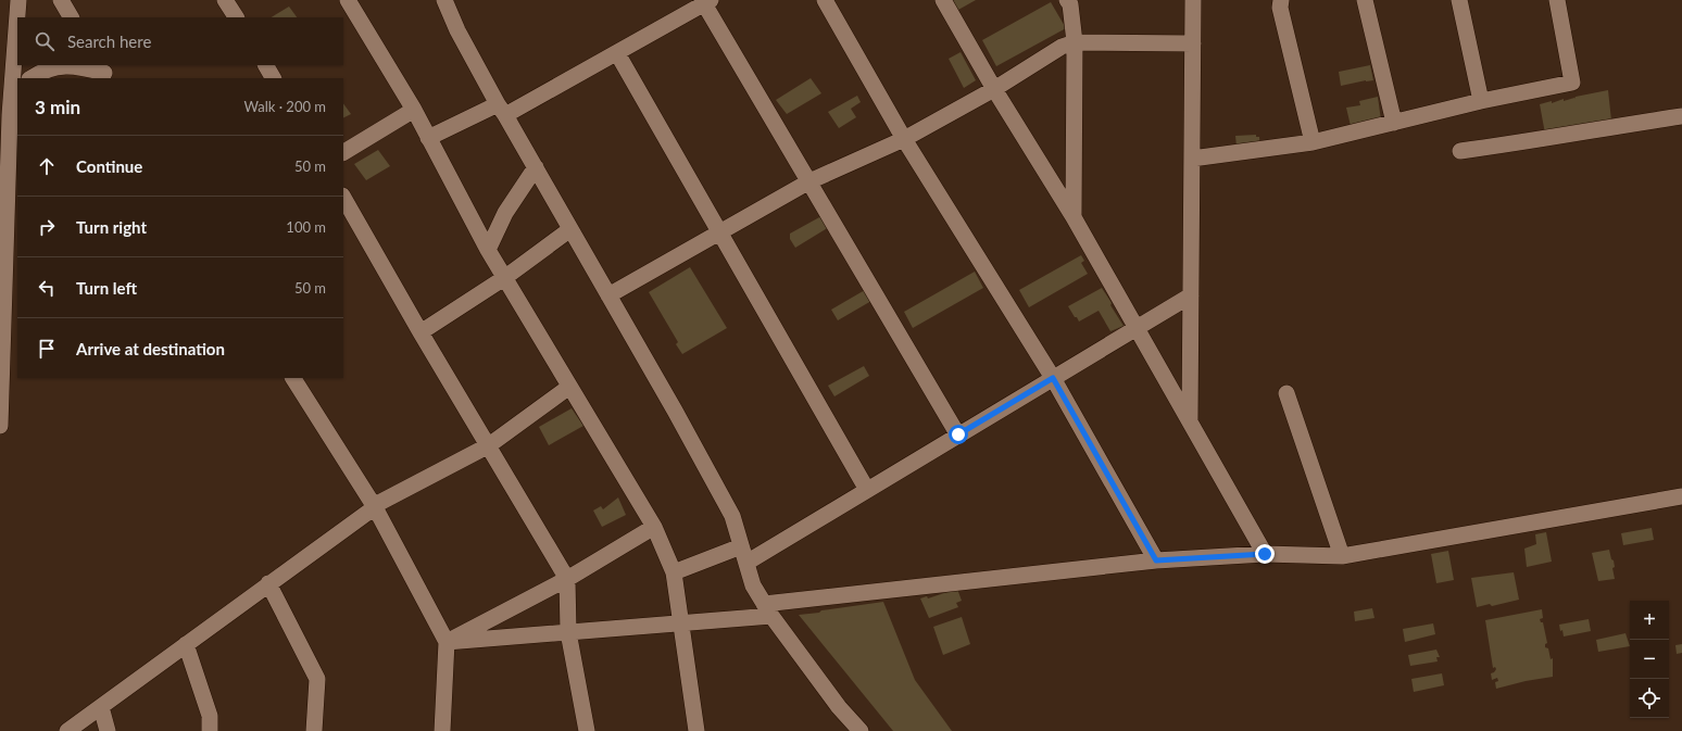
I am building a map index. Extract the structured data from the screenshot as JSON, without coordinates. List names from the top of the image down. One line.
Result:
{"page":{"search":"Search here","heading":["3 min","Walk · 200 m"],"list":[["Continue","50 m"],["Turn right","100 m"],["Turn left","50 m"],"Arrive at destination"],"map_buttons":["+","−"]}}
